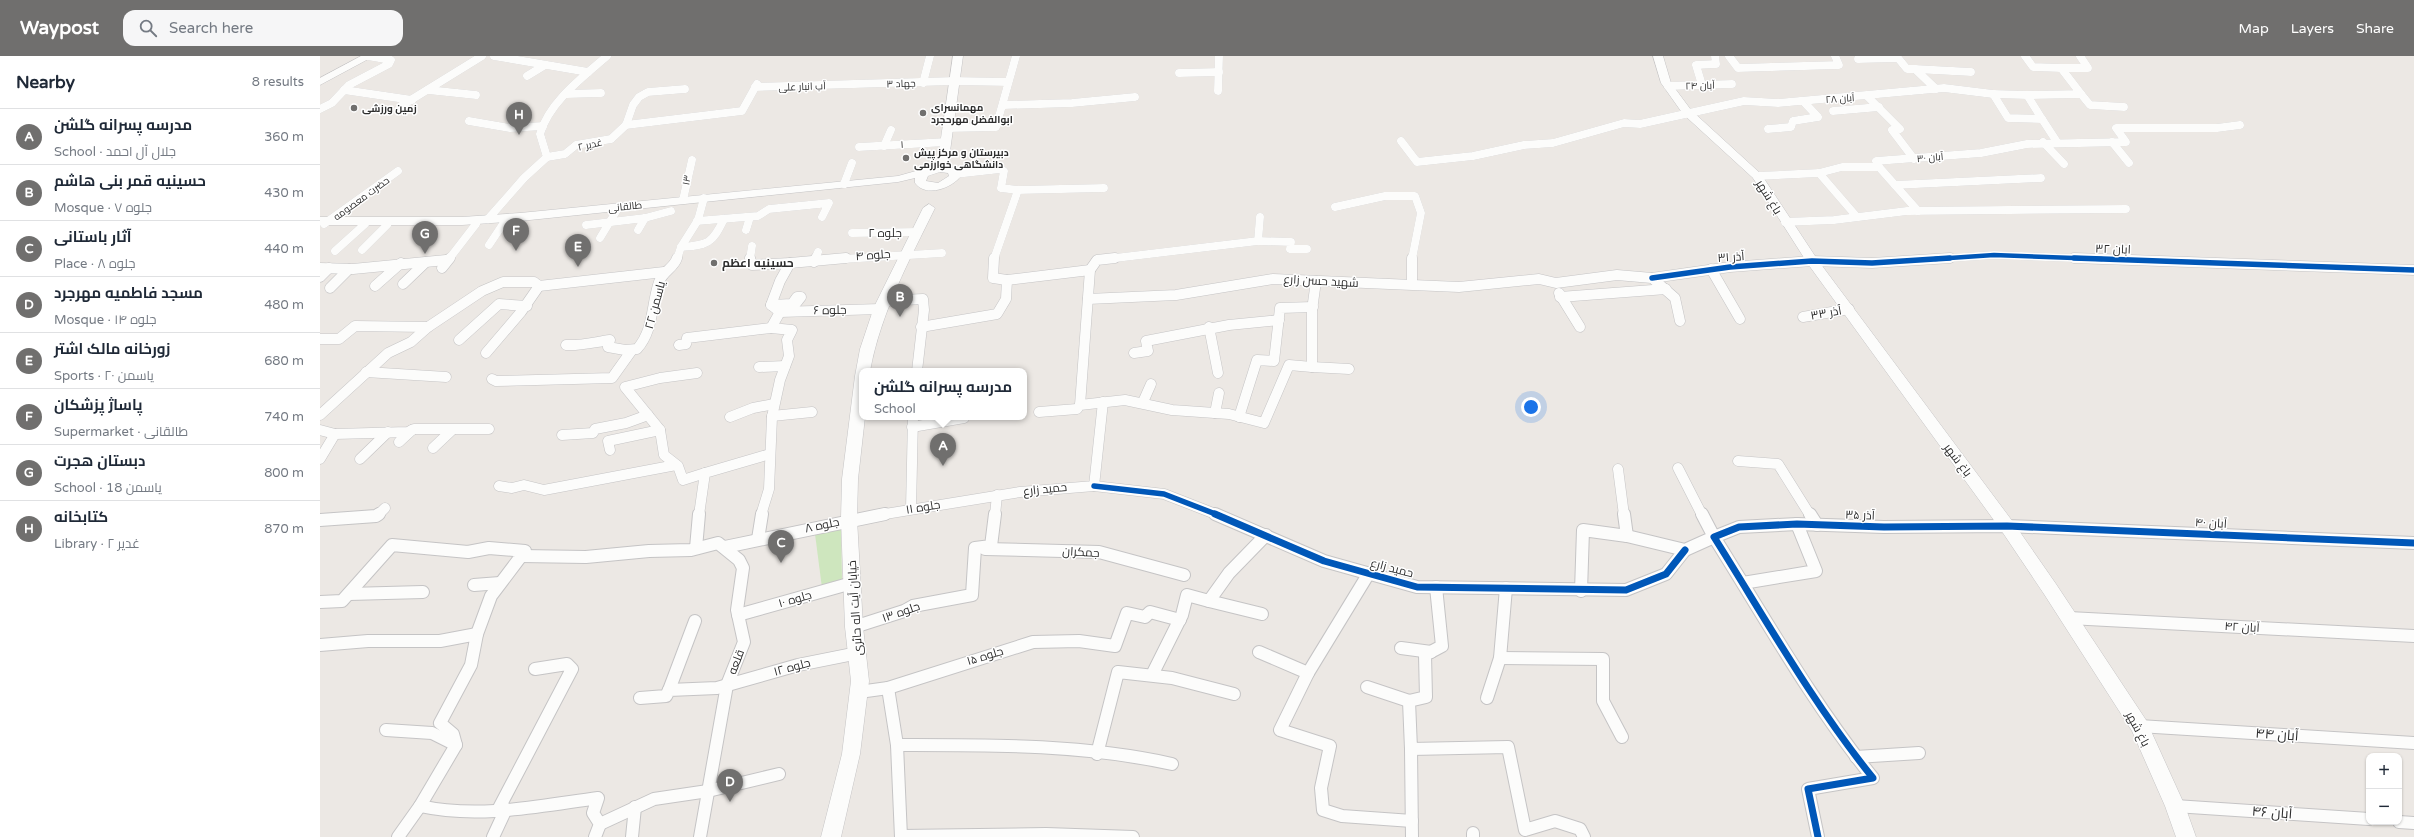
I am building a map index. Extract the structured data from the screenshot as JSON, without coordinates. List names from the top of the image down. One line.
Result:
{"streets":{"main road":["باغ شهر","طالقانی","خیابان آیت اله حائری"],"street":["جهاد ۳","آبان ۲۴","آب انبار علی","آبان ۲۸","غدیر ۲","۱","آبان ۳۰","۱۳","حضرت معصومه","جلوه ۲","ابان ۳۲","جلوه ۴","آذر ۳۱","شهید حسن زارع","یاسمن ۲۲","جلوه ۶","آذر ۳۳","حمید زارع","جلوه ۱۱","آذر ۳۵","آبان ۴۰","جلوه ۸","جمکران","جلوه ۱۰","جلوه ۱۳","آبان ۴۲","جلوه ۱۵","قلعه","جلوه ۱۲","آبان ۴۴","آبان ۴۶"]},"crossings":[["جهاد ۳","آب انبار علی"],["آبان ۲۴","باغ شهر"],["آب انبار علی","غدیر ۲"],["آبان ۲۸","باغ شهر"],["۱۳","طالقانی"],["باغ شهر","ابان ۳۲"],["باغ شهر","آذر ۳۱"],["باغ شهر","آذر ۳۳"],["باغ شهر","آذر ۳۵"],["باغ شهر","آبان ۴۰"],["باغ شهر","آبان ۴۲"],["باغ شهر","آبان ۴۴"],["باغ شهر","آبان ۴۶"],["حضرت معصومه","طالقانی"],["طالقانی","یاسمن ۲۲"],["ابان ۳۲","آذر ۳۱"],["آذر ۳۱","شهید حسن زارع"],["حمید زارع","جلوه ۱۱"],["حمید زارع","آذر ۳۵"],["جلوه ۱۱","جلوه ۸"],["جلوه ۱۱","خیابان آیت اله حائری"],["آذر ۳۵","آبان ۴۰"],["جلوه ۸","خیابان آیت اله حائری"],["جلوه ۸","قلعه"],["جمکران","جلوه ۱۳"],["جلوه ۱۰","خیابان آیت اله حائری"],["جلوه ۱۰","قلعه"],["خیابان آیت اله حائری","جلوه ۱۳"],["خیابان آیت اله حائری","جلوه ۱۵"],["خیابان آیت اله حائری","جلوه ۱۲"],["قلعه","جلوه ۱۲"]],"places":["زمین ورزشی","مهمانسرای ابوالفضل مهرحجرد","دبیرستان و مرکز پیش دانشگاهی خوارزمی","حسینیه اعظم"],"page":{"header":"Waypost","search":"Search here","nav":["Map","Layers","Share"],"heading":["Nearby","8 results"],"pins":["H","F","G","E","B","A","C","D"],"list":[{"mark":"A","name":"مدرسه پسرانه گلشن","note":"School · جلال آل احمد","value":"360 m"},{"mark":"B","name":"حسینیه قمر بنی هاشم","note":"Mosque · جلوه ۷","value":"430 m"},{"mark":"C","name":"آثار باستانی","note":"Place · جلوه ۸","value":"440 m"},{"mark":"D","name":"مسجد فاطمیه مهرجرد","note":"Mosque · جلوه ۱۴","value":"480 m"},{"mark":"E","name":"زورخانه مالک اشتر","note":"Sports · یاسمن ۲۰","value":"680 m"},{"mark":"F","name":"پاساژ پزشکان","note":"Supermarket · طالقانی","value":"740 m"},{"mark":"G","name":"دبستان هجرت","note":"School · یاسمن 18","value":"800 m"},{"mark":"H","name":"کتابخانه","note":"Library · غدیر ۲","value":"870 m"}],"popup":["مدرسه پسرانه گلشن","School"],"map_buttons":["+","−"]}}
